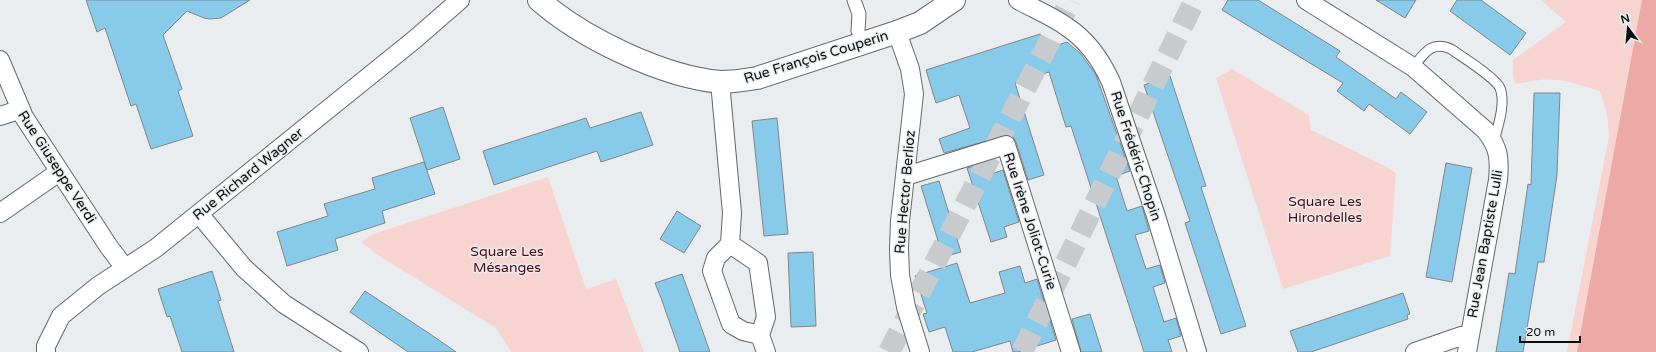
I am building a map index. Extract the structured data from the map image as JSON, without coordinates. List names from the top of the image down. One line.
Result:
{"streets":{"street":["Rue François Couperin","Rue Frédéric Chopin","Rue Giuseppe Verdi","Rue Richard Wagner","Rue Hector Berlioz","Rue Irène Joliot-Curie","Rue Jean Baptiste Lulli"]},"crossings":[["Rue François Couperin","Rue Hector Berlioz"],["Rue Giuseppe Verdi","Rue Richard Wagner"],["Rue Hector Berlioz","Rue Irène Joliot-Curie"]],"parks":["Square Les Hirondelles","Square Les Mésanges"],"scale_bar":"20 m","north":"top"}
